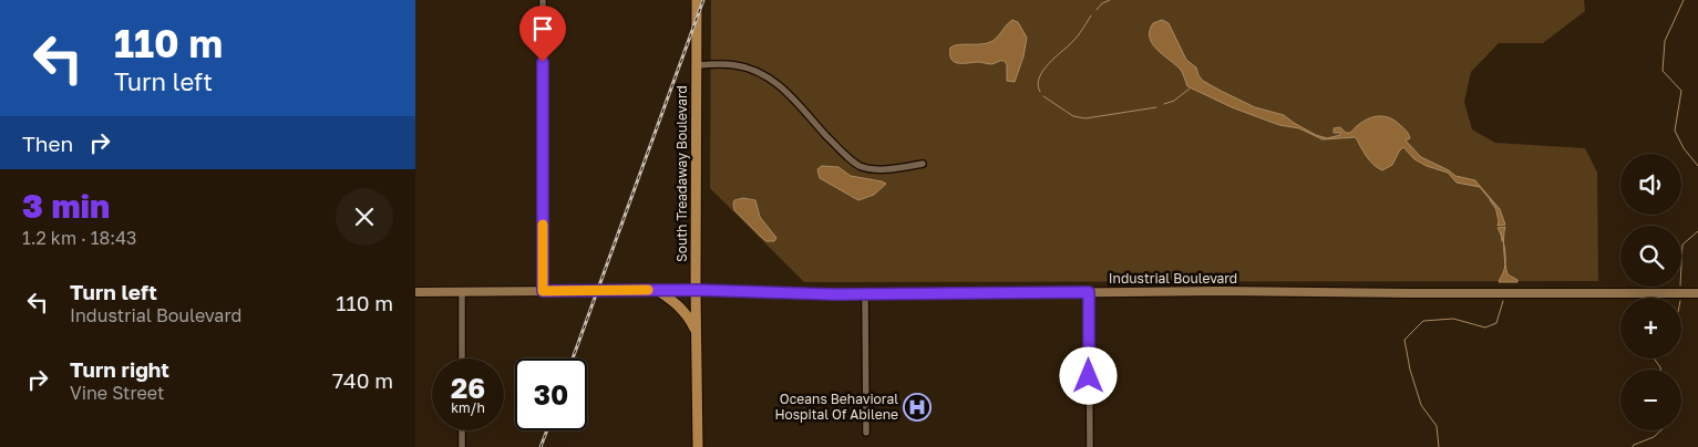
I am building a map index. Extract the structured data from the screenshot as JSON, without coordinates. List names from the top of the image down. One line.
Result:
{"streets":{"main road":["South Treadaway Boulevard","Industrial Boulevard"]},"crossings":[["South Treadaway Boulevard","Industrial Boulevard"]],"places":{"hospital":["Oceans Behavioral Hospital Of Abilene"]},"page":{"turn":["110 m","Turn left"],"then":"Then","map_buttons":["+","−"],"heading":["3 min","1.2 km · 18:43"],"list":[{"name":"Turn left","note":"Industrial Boulevard","value":"110 m"},{"name":"Turn right","note":"Vine Street","value":"740 m"}],"speed":"26 km/h","limit":"30"}}
